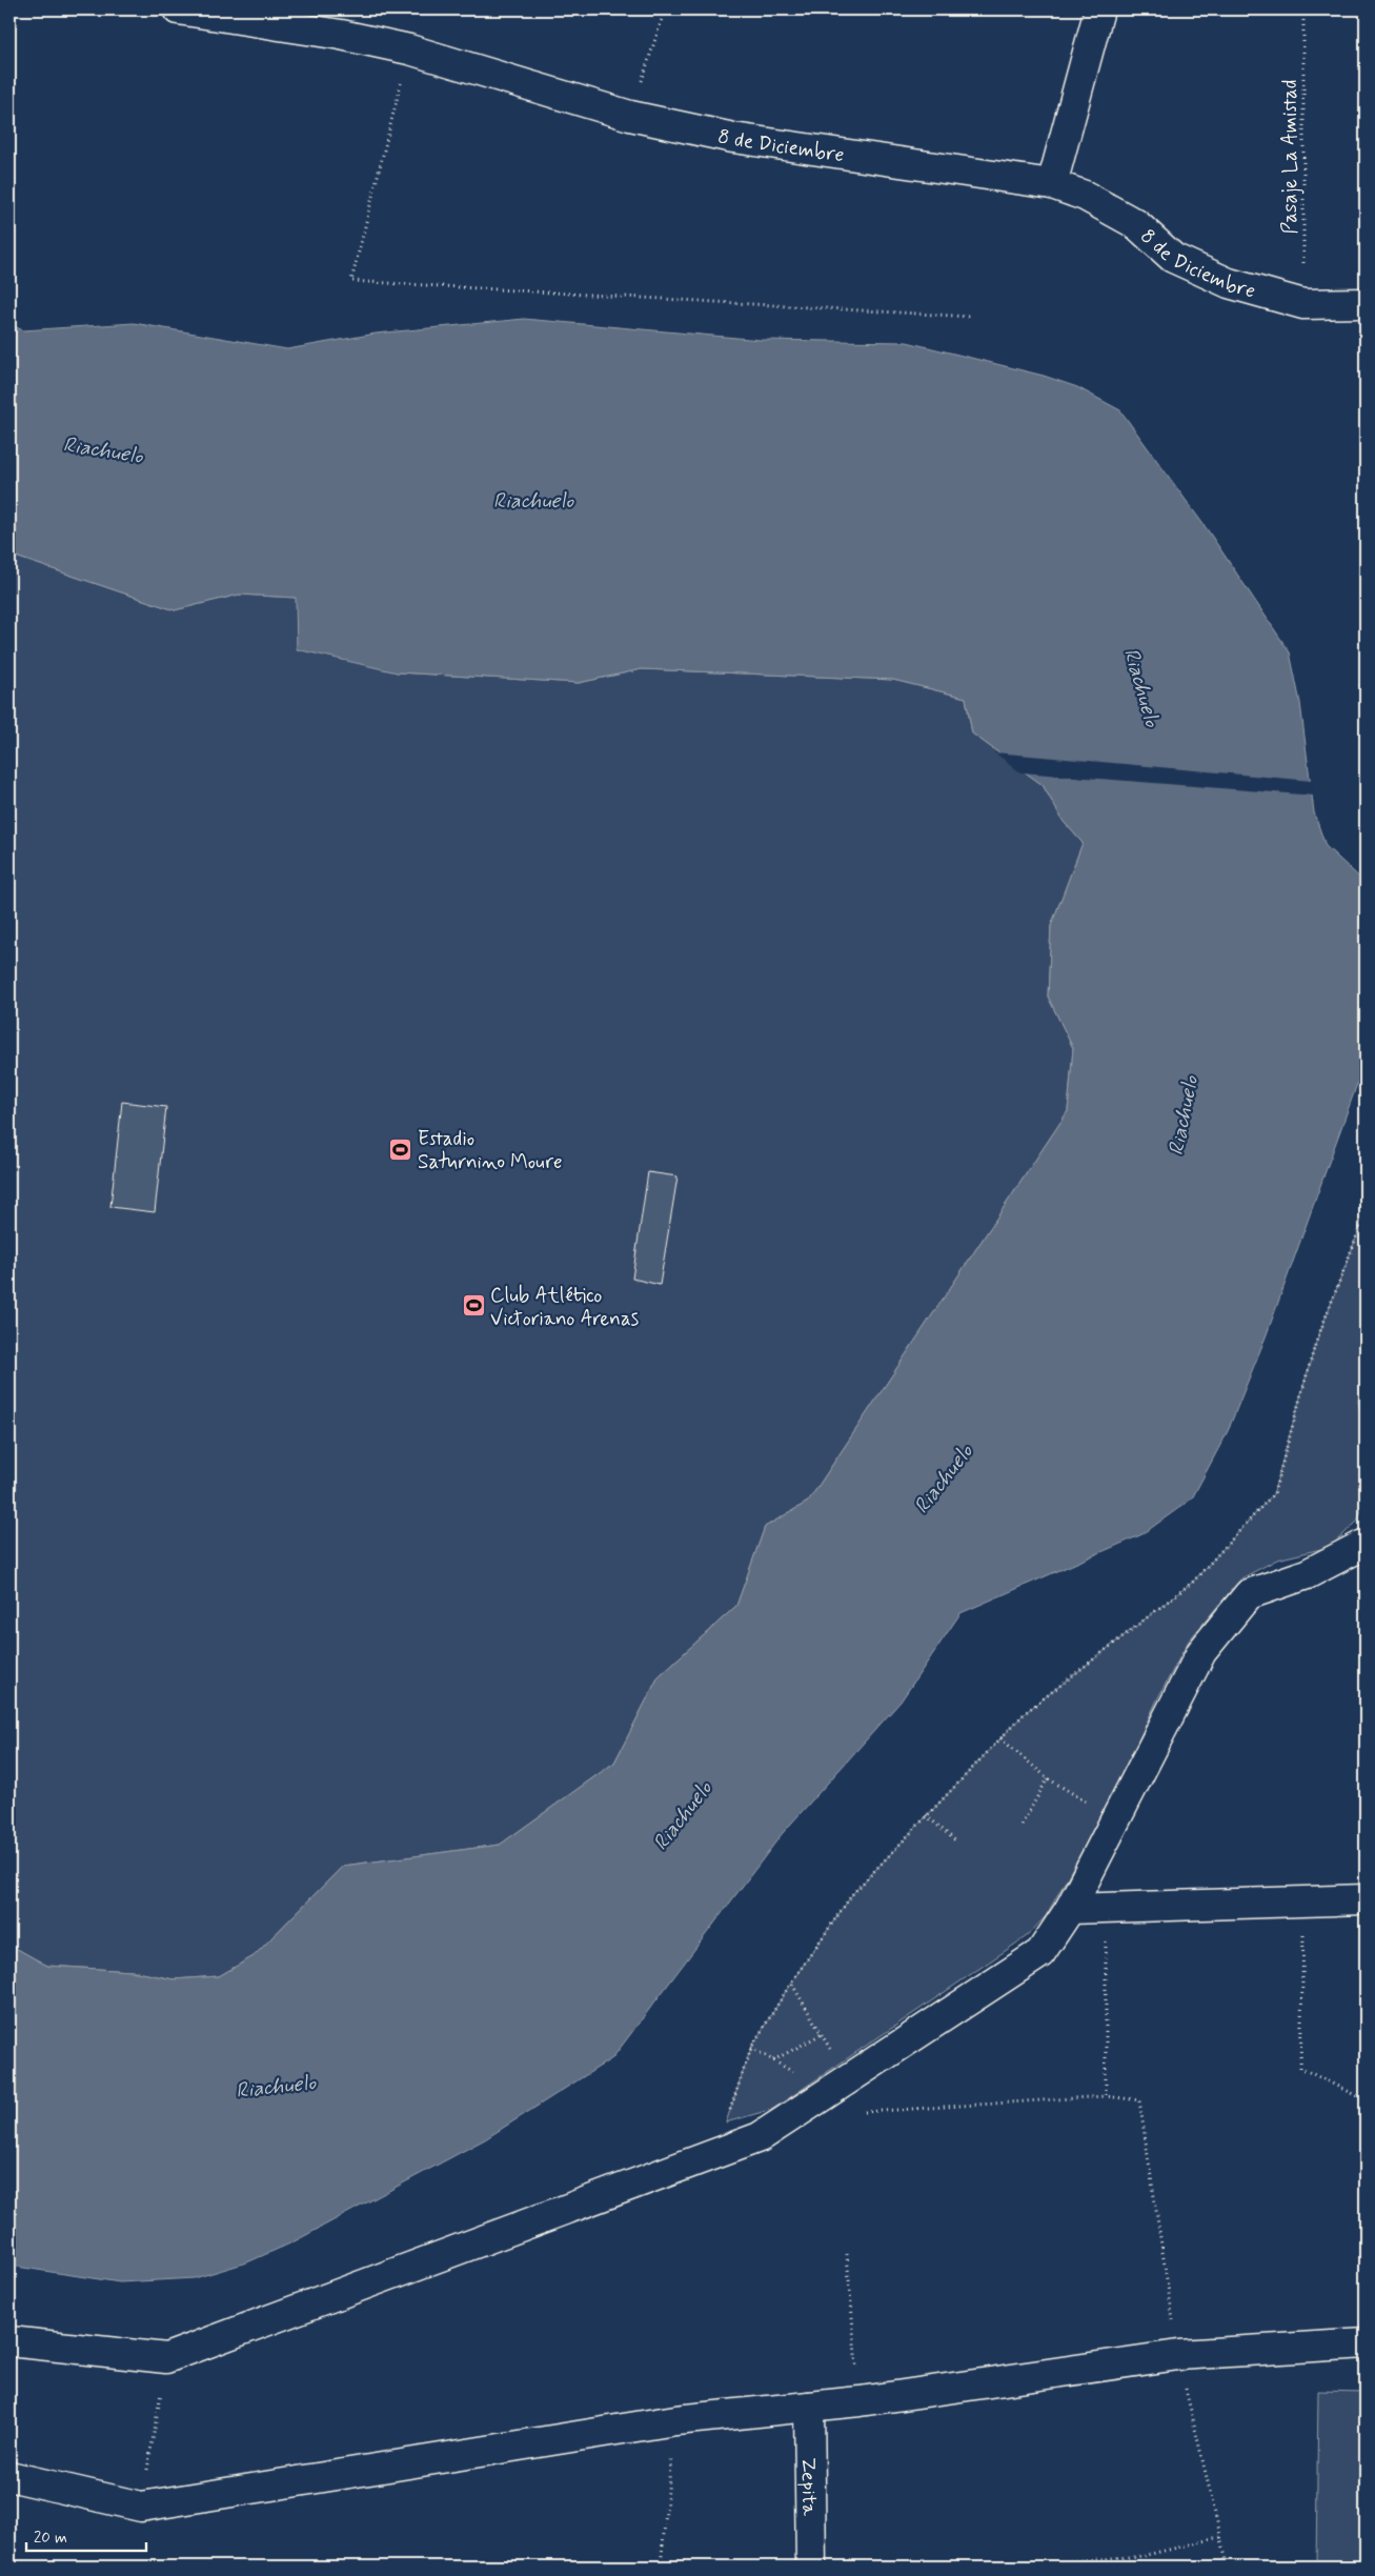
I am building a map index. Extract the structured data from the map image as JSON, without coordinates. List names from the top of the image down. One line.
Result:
{"streets":{"street":["8 de Diciembre","Zepita"],"path":["Pasaje La Amistad"]},"crossings":[["8 de Diciembre","Pasaje La Amistad"]],"water":["Riachuelo"],"places":{"sports":["Estadio Saturnino Moure","Club Atlético Victoriano Arenas"]},"scale_bar":"20 m"}
